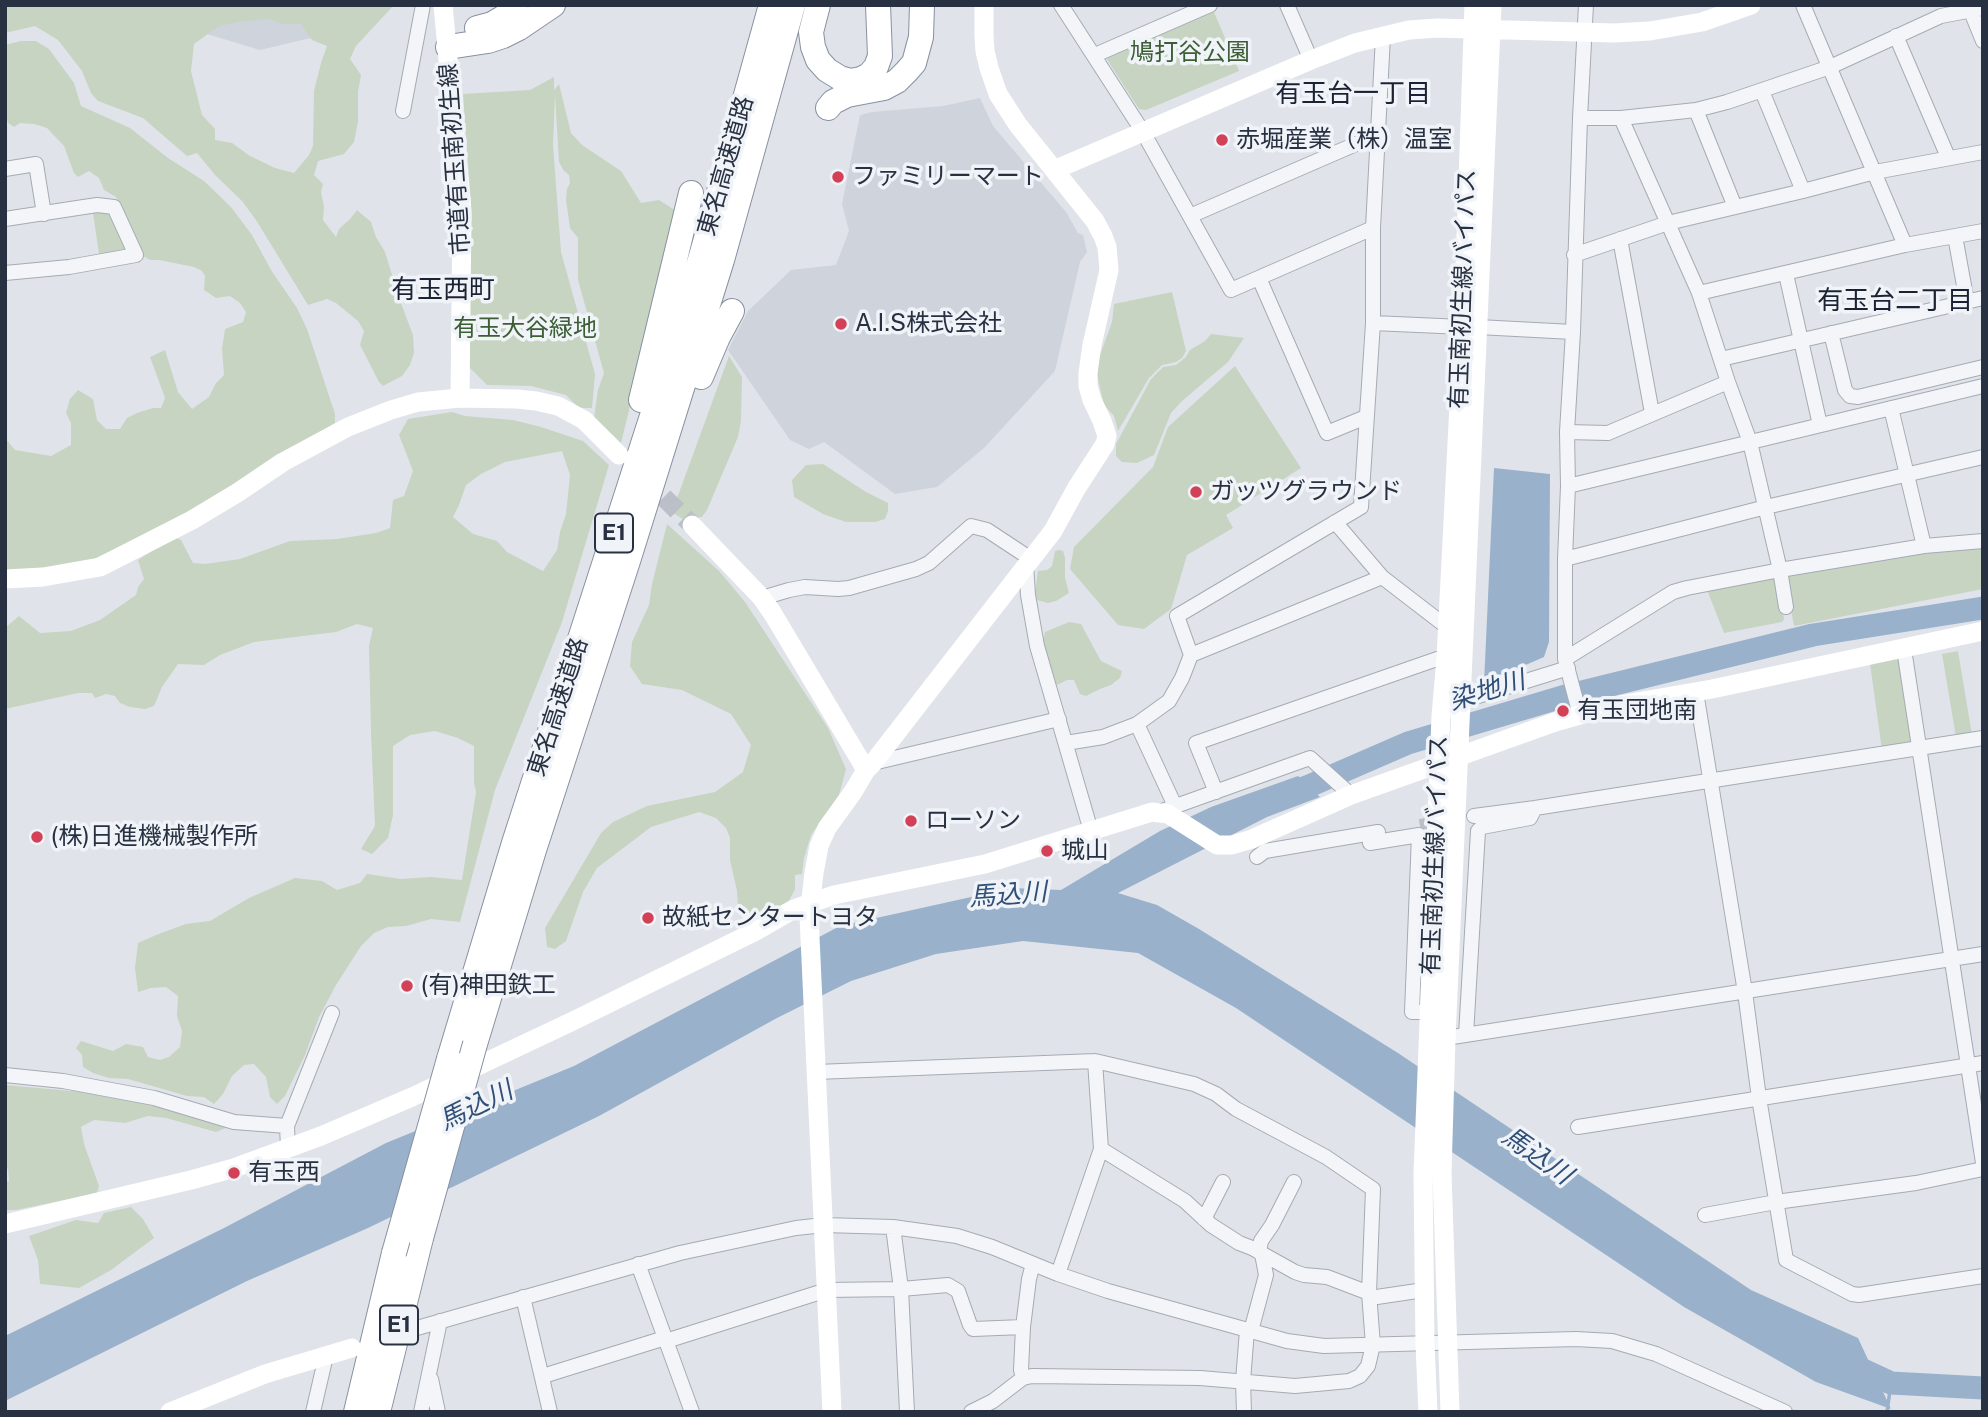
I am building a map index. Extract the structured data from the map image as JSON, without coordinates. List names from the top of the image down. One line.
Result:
{"streets":{"highway":["東名高速道路","E1"],"street":["市道有玉南初生線","有玉南初生線バイパス"]},"districts":["有玉台一丁目","有玉西町","有玉台二丁目"],"water":["染地川","馬込川"],"parks":["鳩打谷公園","有玉大谷緑地"],"places":["赤堀産業（株）温室","ファミリーマート","A.I.S株式会社","ガッツグラウンド","有玉団地南","ローソン","(株)日進機械製作所","城山","故紙センタートヨタ","(有)神田鉄工","有玉西"]}
